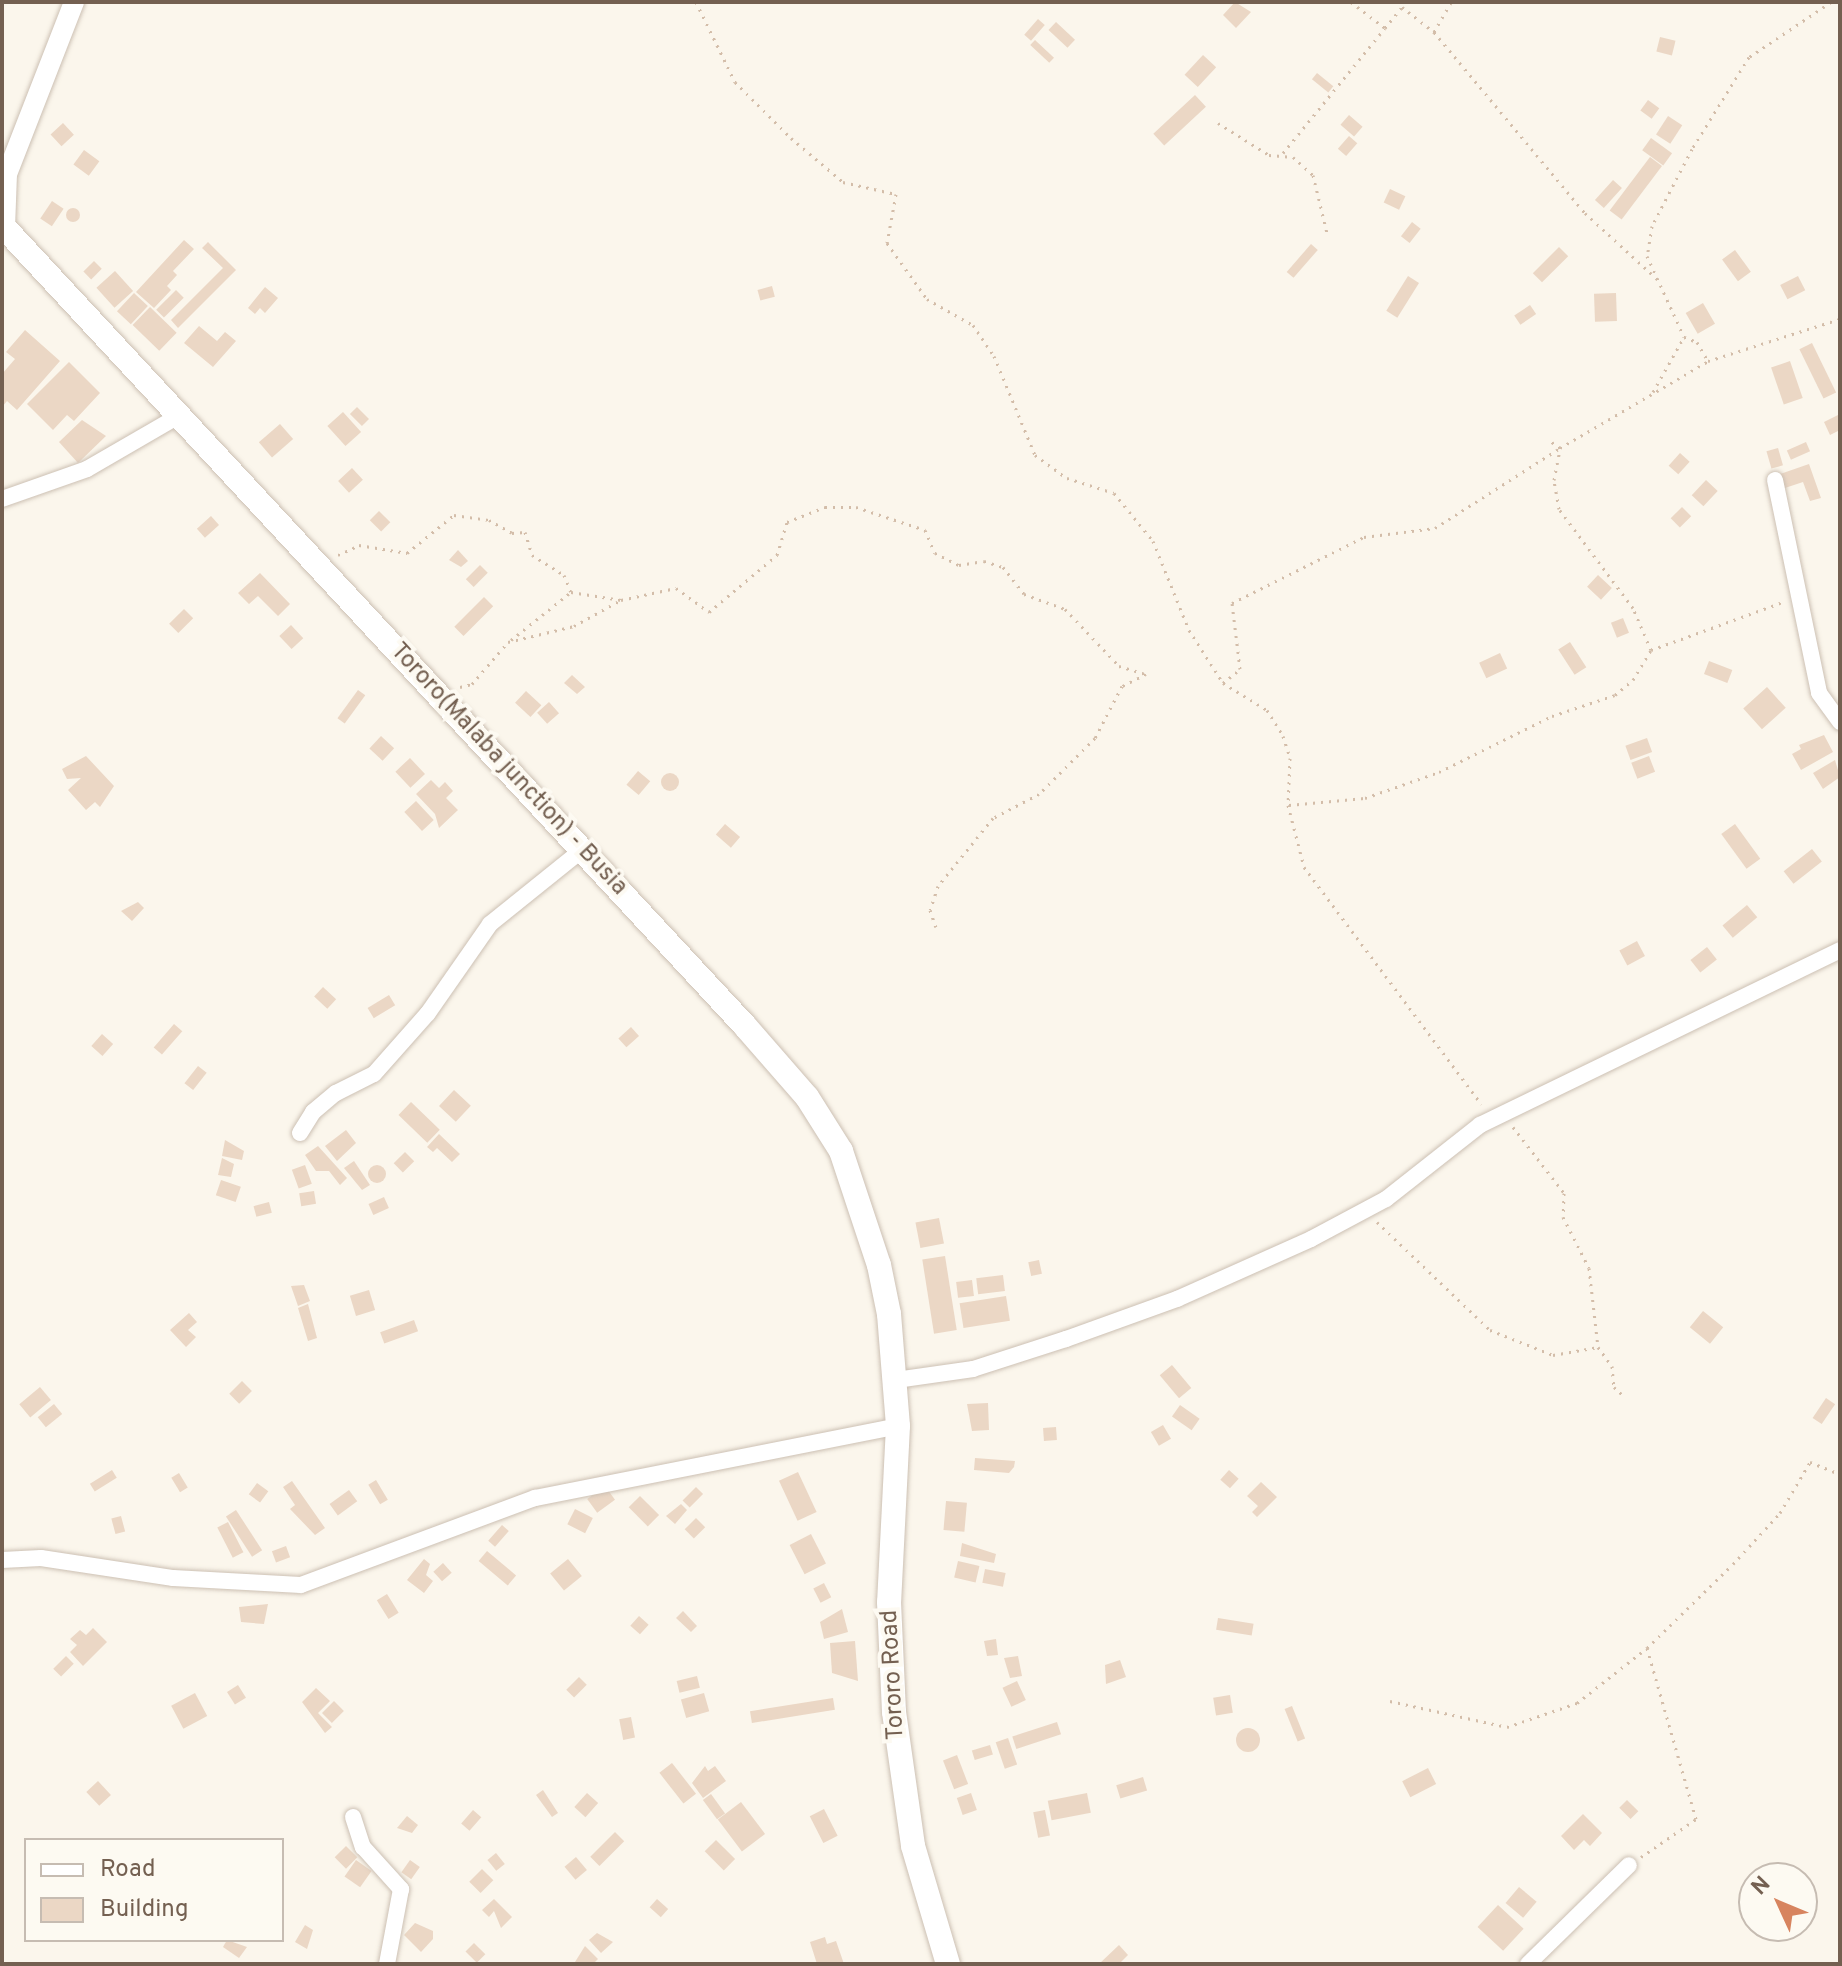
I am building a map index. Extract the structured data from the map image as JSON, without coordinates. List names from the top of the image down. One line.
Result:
{"streets":{"main road":["Tororo(Malaba junction) - Busia","Tororo Road"]},"crossings":[["Tororo(Malaba junction) - Busia","Tororo Road"]],"legend":["Road","Building"],"north":"top left"}
